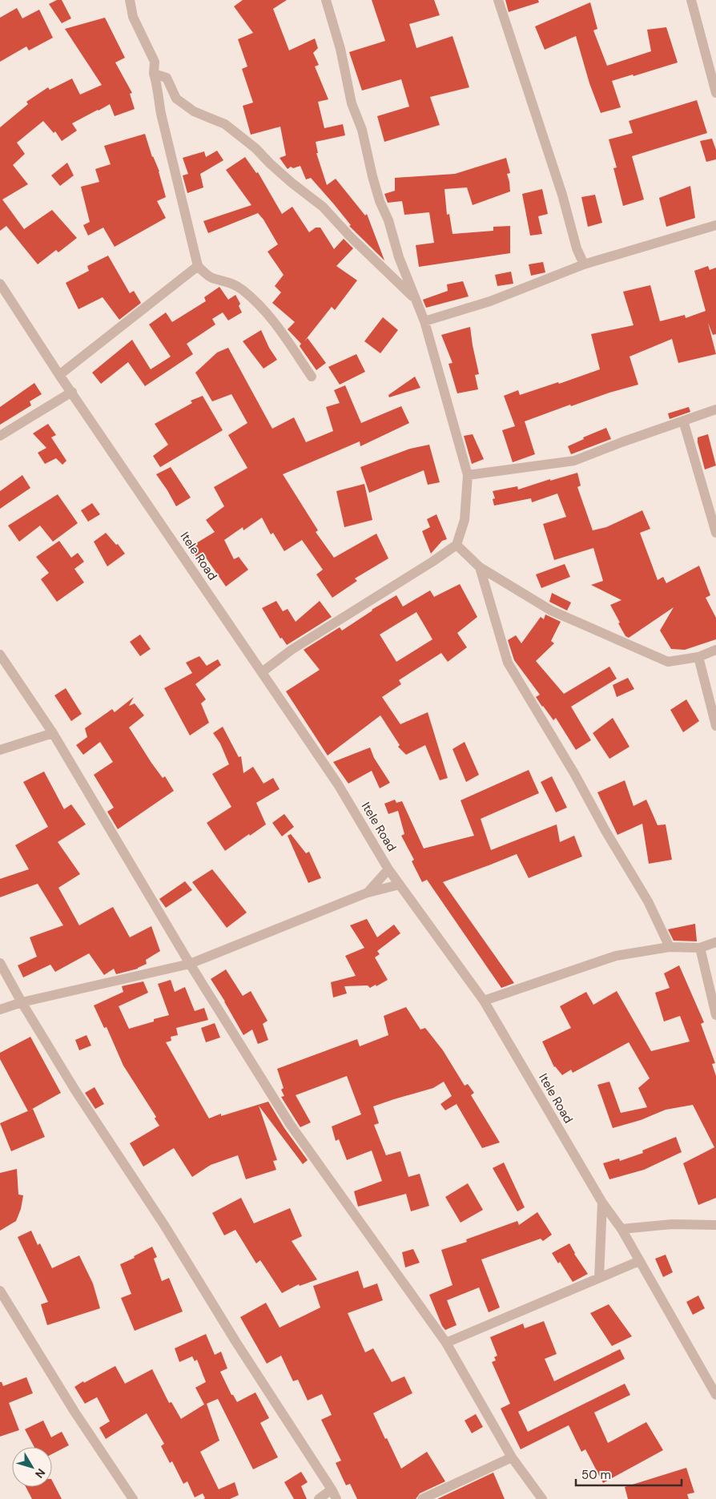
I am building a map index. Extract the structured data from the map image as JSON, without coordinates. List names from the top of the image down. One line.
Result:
{"streets":{"street":["Itele Road"]},"scale_bar":"50 m","north":"bottom right"}
